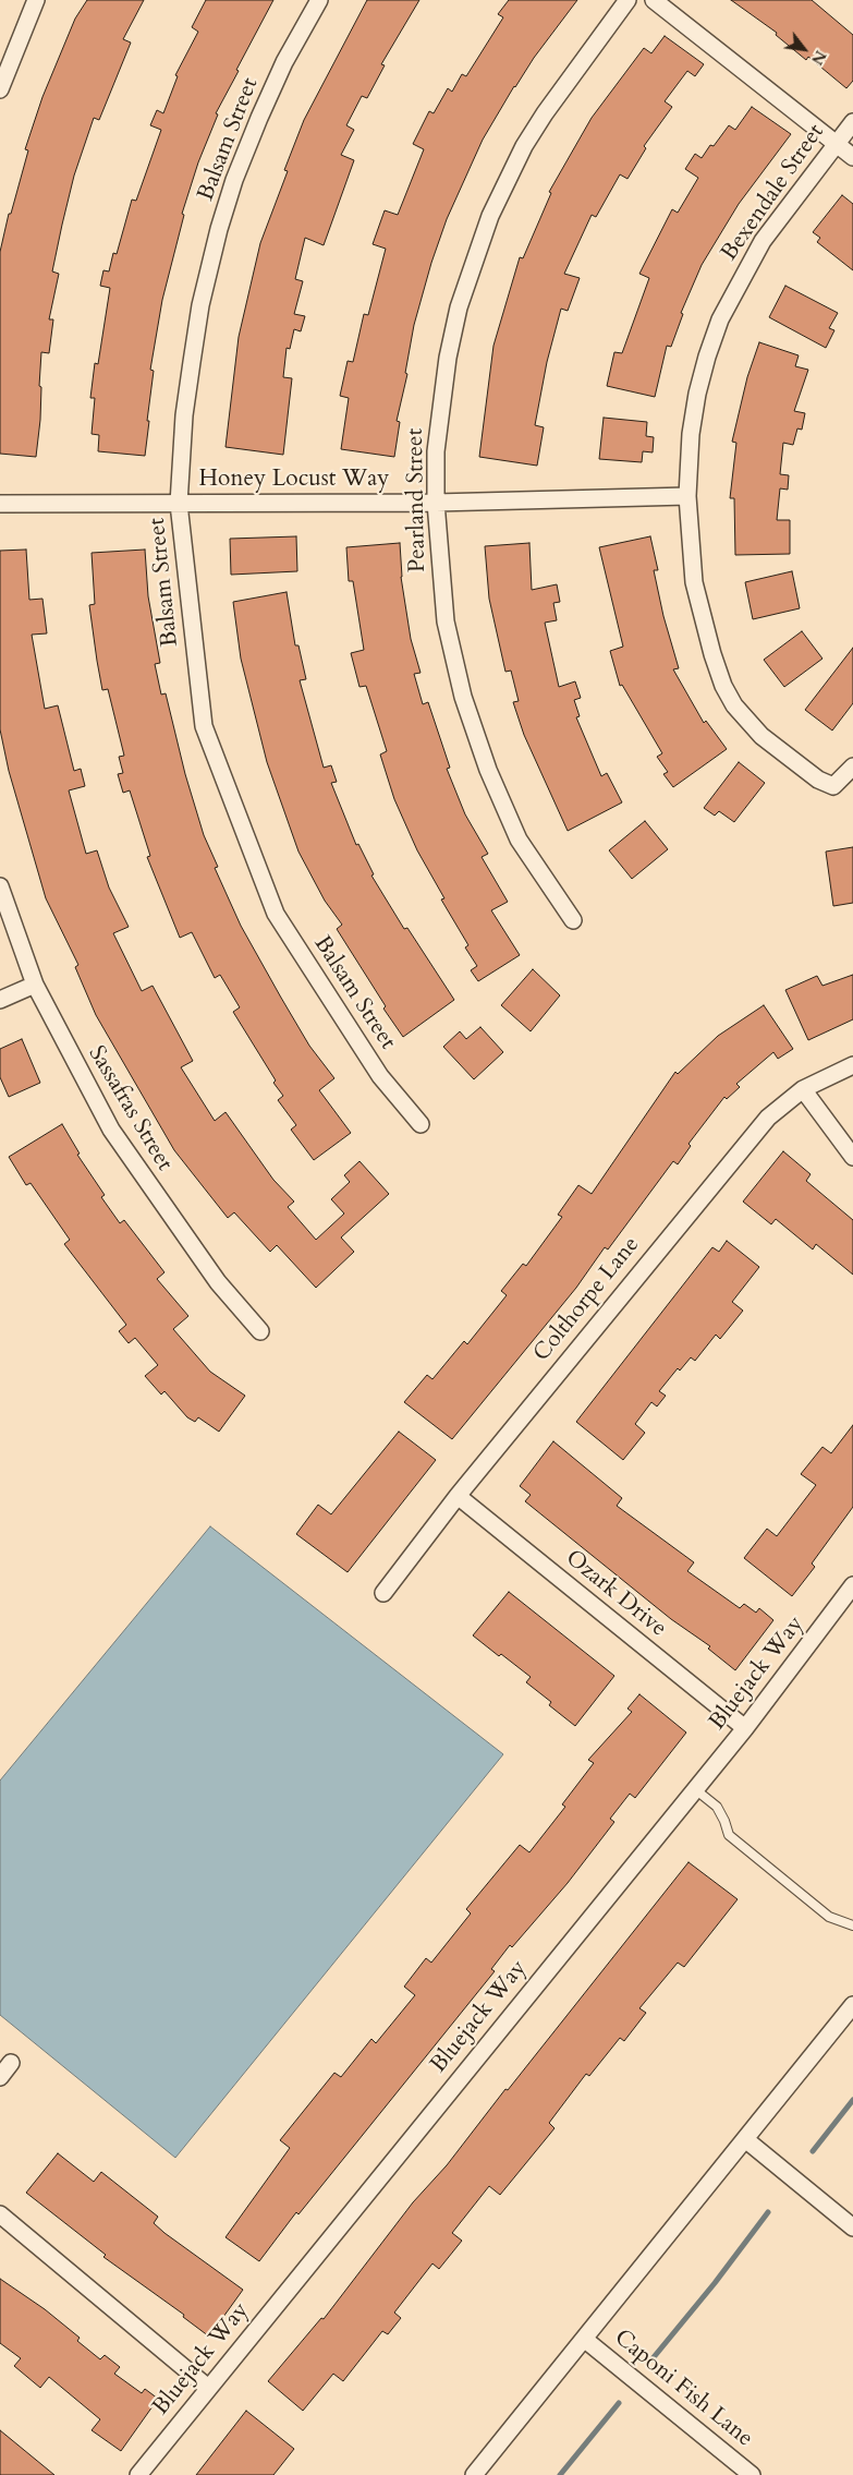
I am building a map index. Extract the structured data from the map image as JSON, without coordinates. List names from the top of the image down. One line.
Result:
{"streets":{"street":["Balsam Street","Bexendale Street","Honey Locust Way","Pearland Street","Sassafras Street","Colthorpe Lane","Ozark Drive","Bluejack Way","Caponi Fish Lane"]},"crossings":[["Balsam Street","Honey Locust Way"],["Bexendale Street","Honey Locust Way"],["Honey Locust Way","Pearland Street"],["Colthorpe Lane","Ozark Drive"],["Ozark Drive","Bluejack Way"]],"north":"bottom right"}
